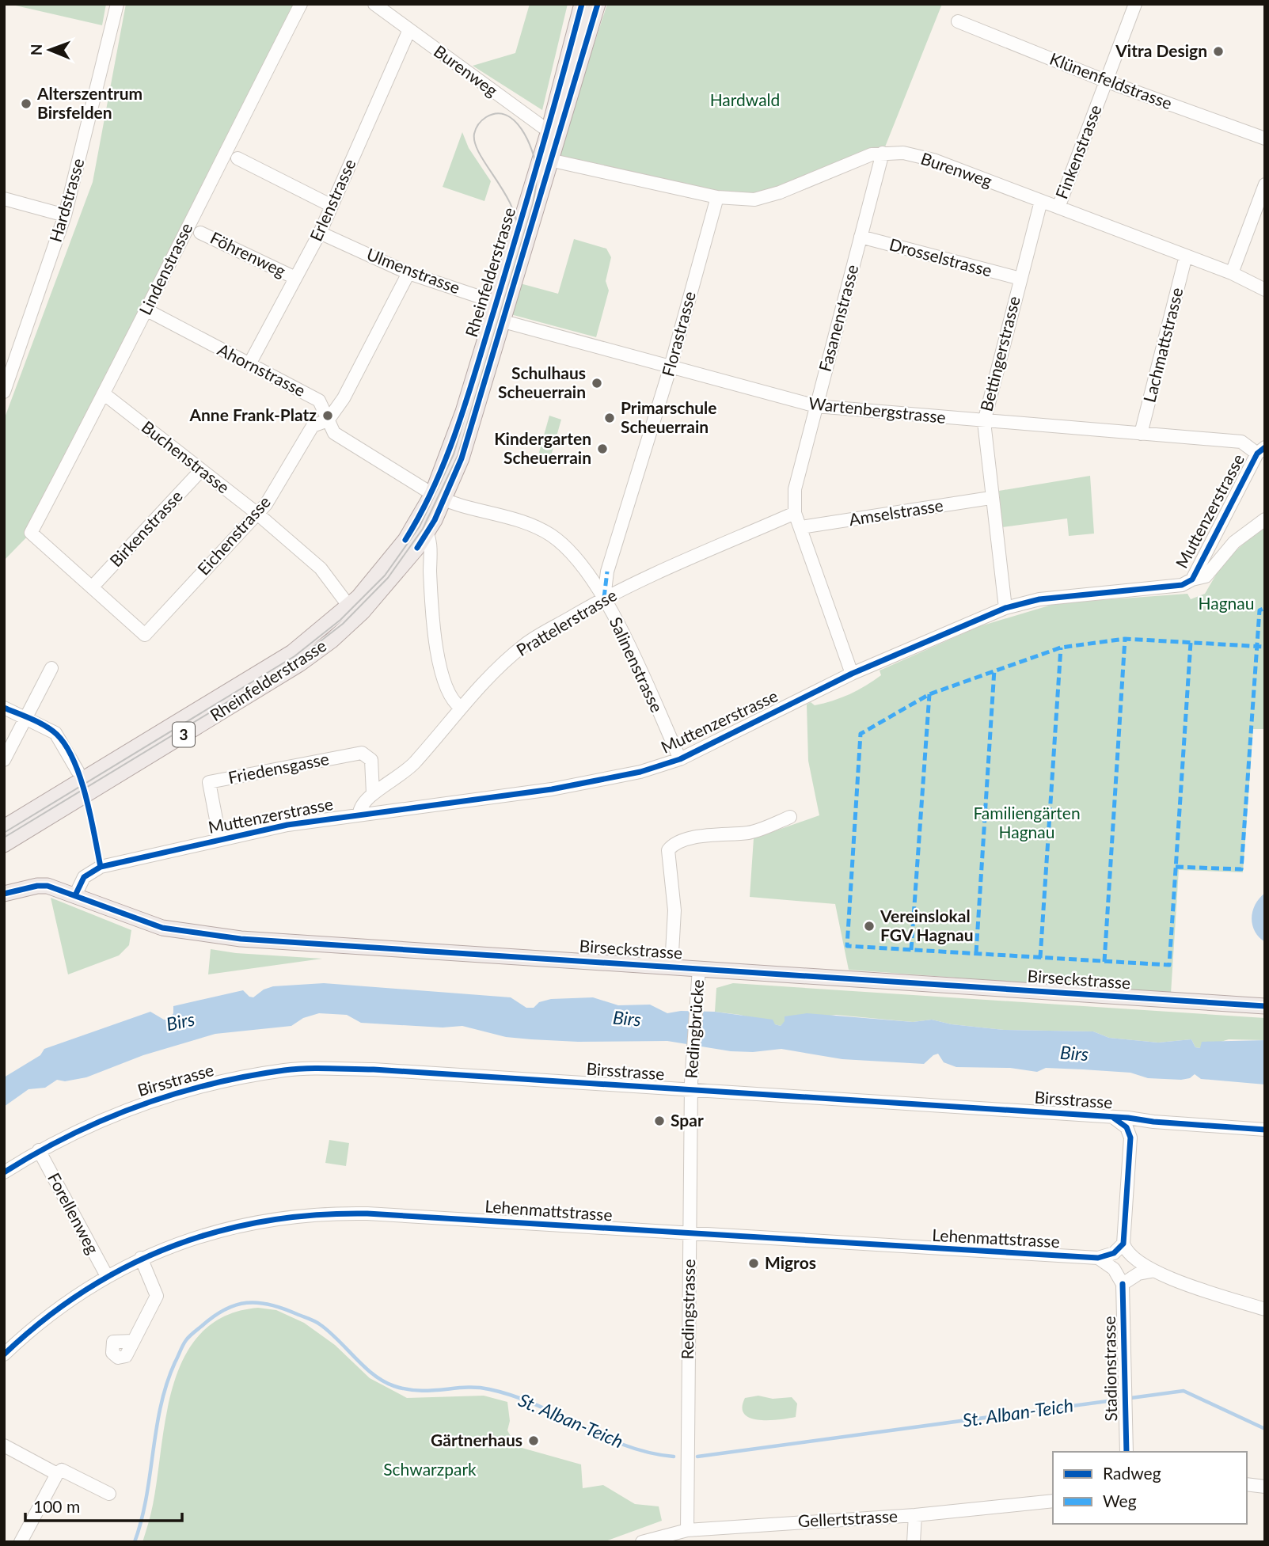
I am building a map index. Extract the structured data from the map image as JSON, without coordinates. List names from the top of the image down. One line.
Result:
{"streets":{"main road":["Rheinfelderstrasse","3","Birseckstrasse"],"street":["Burenweg","Klünenfeldstrasse","Finkenstrasse","Hardstrasse","Erlenstrasse","Föhrenweg","Drosselstrasse","Lindenstrasse","Ulmenstrasse","Fasanenstrasse","Florastrasse","Lachmattstrasse","Bettingerstrasse","Ahornstrasse","Wartenbergstrasse","Buchenstrasse","Muttenzerstrasse","Amselstrasse","Birkenstrasse","Eichenstrasse","Prattelerstrasse","Salinenstrasse","Friedensgasse","Redingbrücke","Birsstrasse","Lehenmattstrasse","Forellenweg","Redingstrasse","Stadionstrasse","Gellertstrasse"]},"crossings":[["Burenweg","Finkenstrasse"],["Burenweg","Erlenstrasse"],["Burenweg","Rheinfelderstrasse"],["Burenweg","Fasanenstrasse"],["Burenweg","Florastrasse"],["Burenweg","Lachmattstrasse"],["Burenweg","Bettingerstrasse"],["Klünenfeldstrasse","Finkenstrasse"],["Erlenstrasse","Föhrenweg"],["Erlenstrasse","Ulmenstrasse"],["Erlenstrasse","Ahornstrasse"],["Drosselstrasse","Fasanenstrasse"],["Drosselstrasse","Bettingerstrasse"],["Lindenstrasse","Ahornstrasse"],["Lindenstrasse","Buchenstrasse"],["Lindenstrasse","Eichenstrasse"],["Ulmenstrasse","Rheinfelderstrasse"],["Ulmenstrasse","Eichenstrasse"],["Rheinfelderstrasse","Ahornstrasse"],["Rheinfelderstrasse","Wartenbergstrasse"],["Rheinfelderstrasse","Buchenstrasse"],["Rheinfelderstrasse","Salinenstrasse"],["Fasanenstrasse","Wartenbergstrasse"],["Fasanenstrasse","Muttenzerstrasse"],["Fasanenstrasse","Amselstrasse"],["Fasanenstrasse","Prattelerstrasse"],["Florastrasse","Wartenbergstrasse"],["Florastrasse","Prattelerstrasse"],["Florastrasse","Salinenstrasse"],["Lachmattstrasse","Wartenbergstrasse"],["Bettingerstrasse","Wartenbergstrasse"],["Bettingerstrasse","Muttenzerstrasse"],["Bettingerstrasse","Amselstrasse"],["Ahornstrasse","Eichenstrasse"],["Ahornstrasse","Salinenstrasse"],["Wartenbergstrasse","Muttenzerstrasse"],["Buchenstrasse","Birkenstrasse"],["Buchenstrasse","Eichenstrasse"],["Muttenzerstrasse","Prattelerstrasse"],["Muttenzerstrasse","Salinenstrasse"],["Muttenzerstrasse","Friedensgasse"],["Muttenzerstrasse","Birseckstrasse"],["Birkenstrasse","Eichenstrasse"],["Prattelerstrasse","Salinenstrasse"],["Prattelerstrasse","Friedensgasse"],["Birseckstrasse","Redingbrücke"],["Redingbrücke","Birsstrasse"],["Redingbrücke","Redingstrasse"],["Birsstrasse","Forellenweg"],["Birsstrasse","Redingstrasse"],["Lehenmattstrasse","Forellenweg"],["Lehenmattstrasse","Redingstrasse"],["Redingstrasse","Gellertstrasse"]],"water":["Birs","St. Alban-Teich"],"parks":["Hardwald","Hagnau","Familiengärten Hagnau","Schwarzpark"],"places":["Vitra Design","Alterszentrum Birsfelden","Schulhaus Scheuerrain","Anne Frank-Platz","Primarschule Scheuerrain","Kindergarten Scheuerrain","Vereinslokal FGV Hagnau","Spar","Migros","Gärtnerhaus"],"legend":["Radweg","Weg"],"scale_bar":"100 m","north":"left"}
